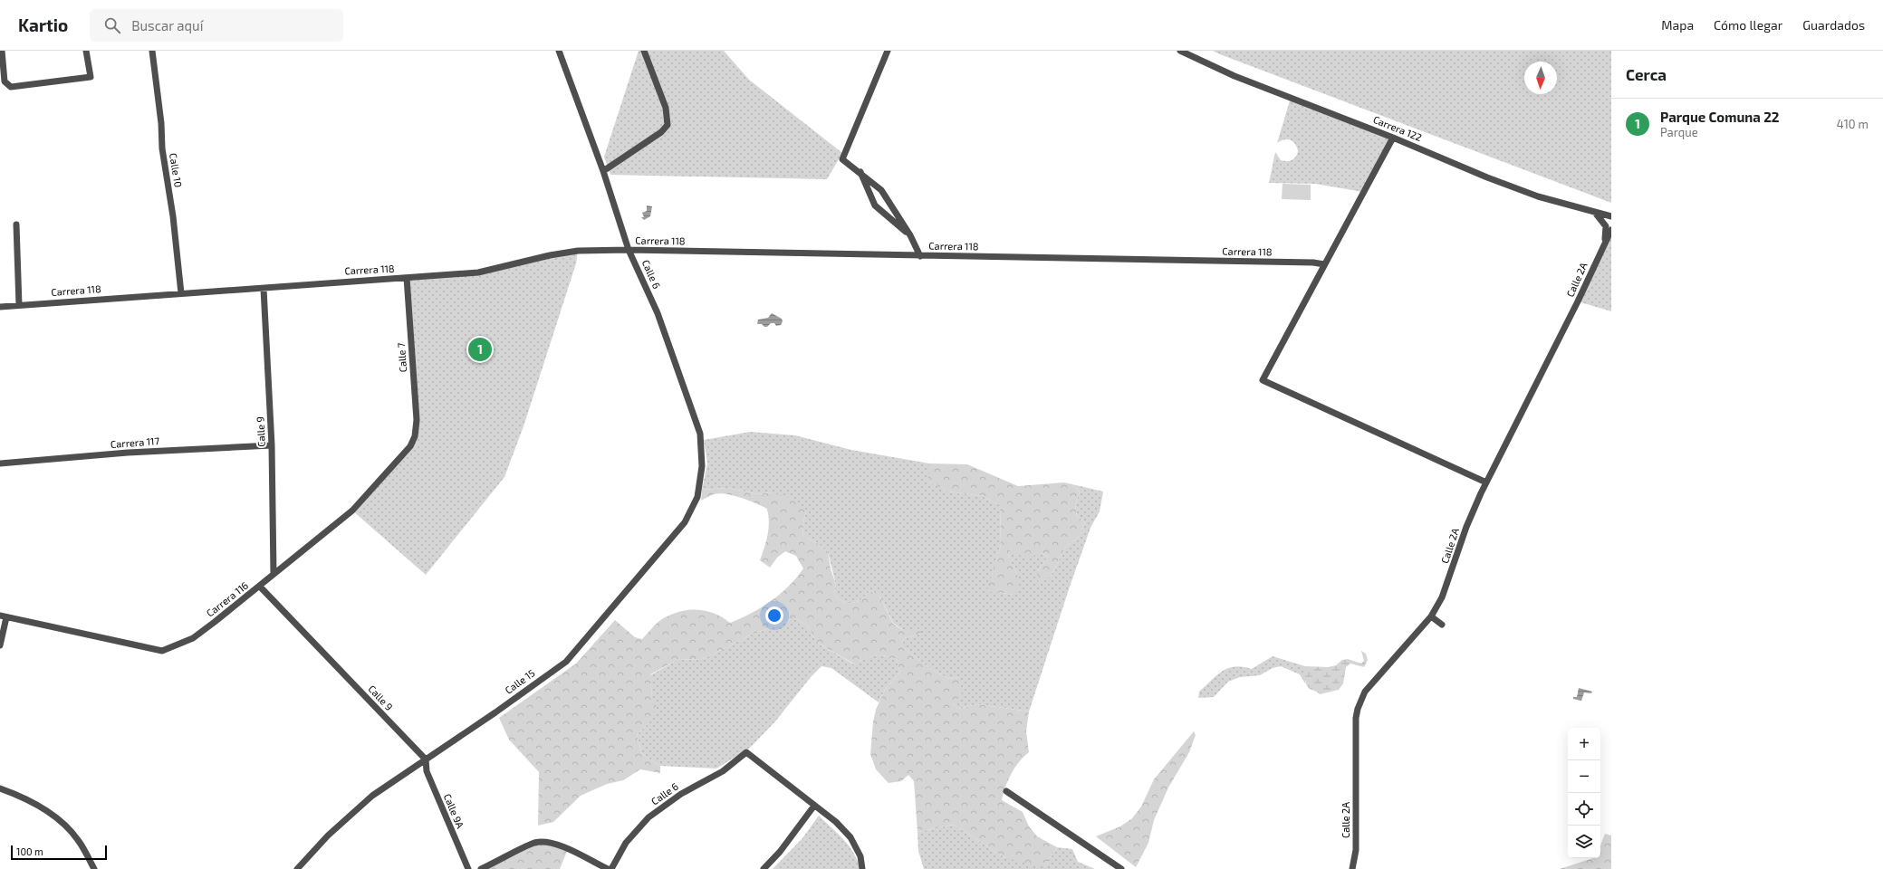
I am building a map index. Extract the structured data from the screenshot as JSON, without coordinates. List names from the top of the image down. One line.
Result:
{"streets":{"street":["Carrera 122","Calle 10","Carrera 118","Calle 6","Calle 2A","Calle 7","Calle 9","Carrera 117","Carrera 116","Calle 15","Calle 9A"]},"crossings":[["Calle 10","Carrera 118"],["Carrera 118","Calle 6"],["Carrera 118","Calle 7"],["Carrera 118","Calle 9"],["Calle 6","Calle 15"],["Calle 7","Carrera 116"],["Calle 9","Carrera 117"],["Calle 9","Carrera 116"],["Calle 9","Calle 15"],["Calle 9","Calle 9A"],["Calle 15","Calle 9A"]],"scale_bar":"100 m","north":"bottom","page":{"header":"Kartio","search":"Buscar aquí","nav":["Mapa","Cómo llegar","Guardados"],"heading":"Cerca","list":[{"mark":"1","name":"Parque Comuna 22","note":"Parque","value":"410 m"}],"pins":"1","map_buttons":["+","−"],"scale":"100 m"}}
